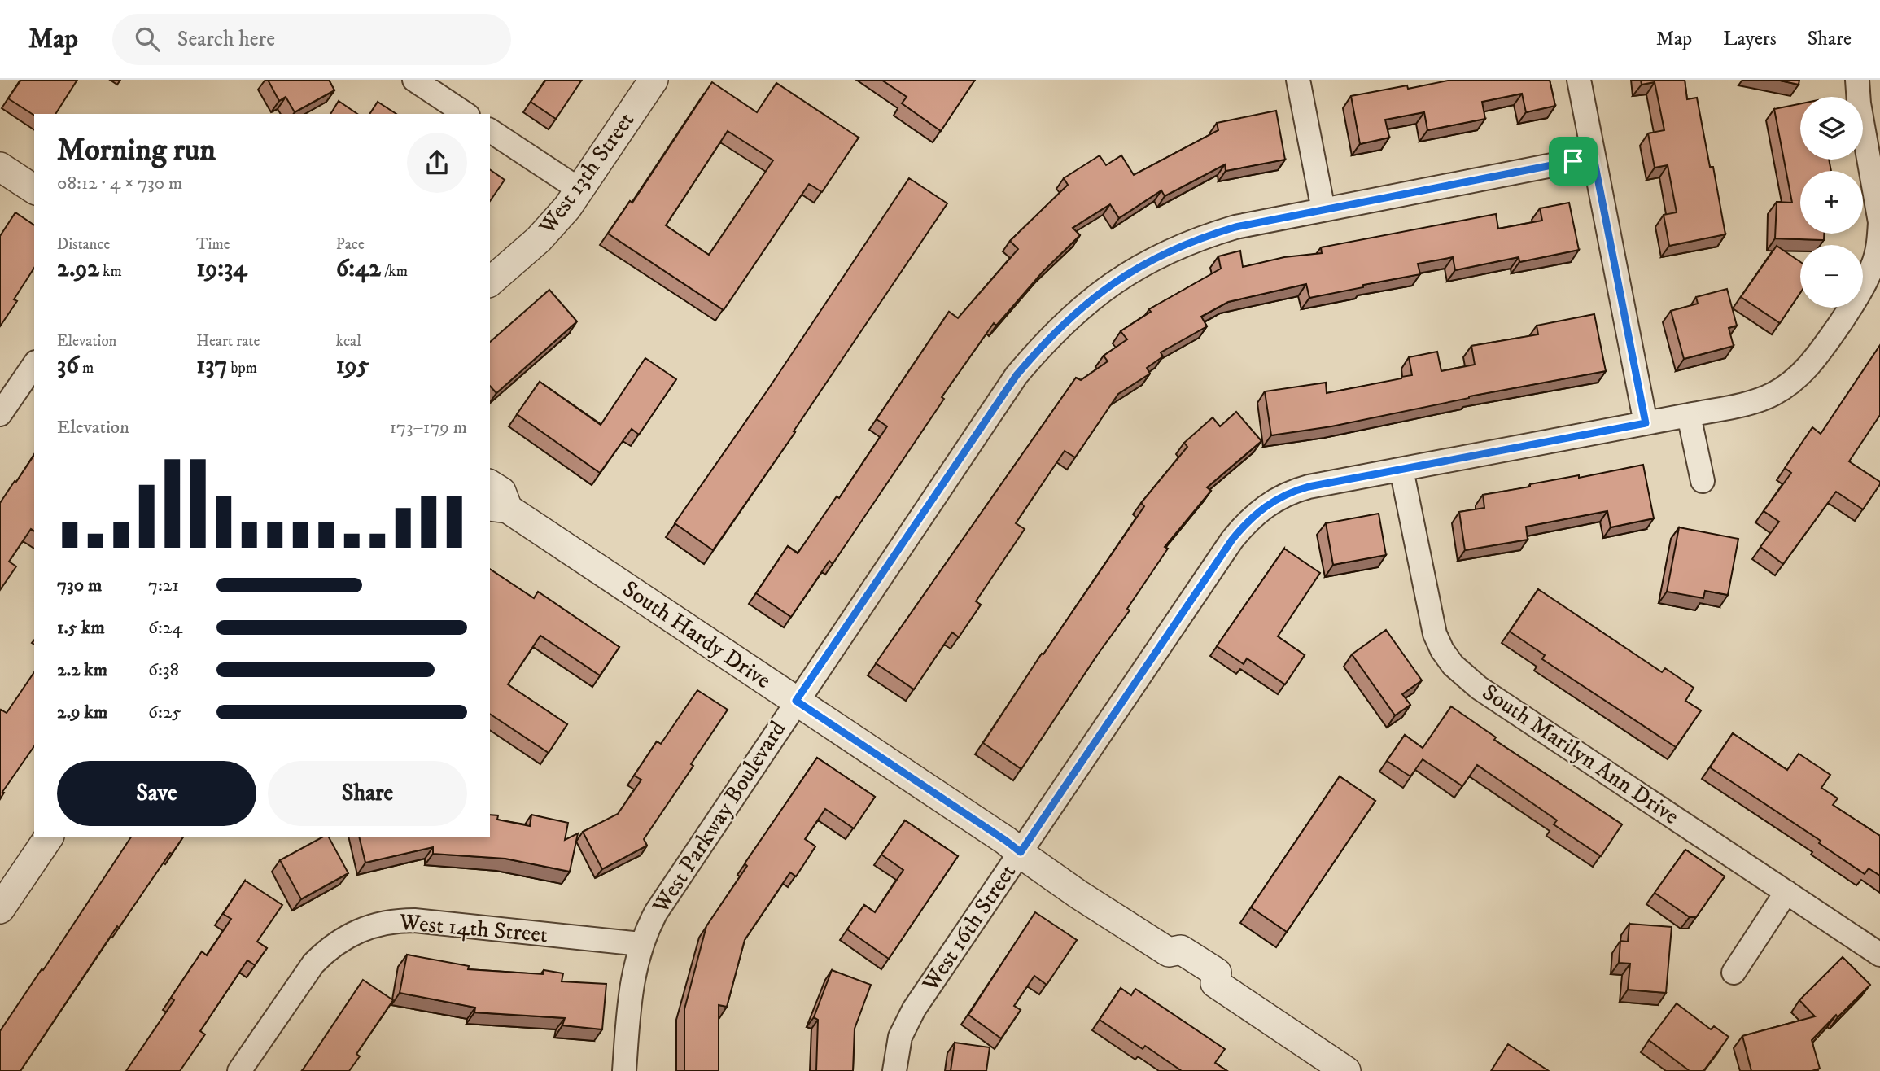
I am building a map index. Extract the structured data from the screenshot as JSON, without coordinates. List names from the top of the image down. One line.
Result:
{"streets":{"street":["West 13th Street","South Hardy Drive","South Marilyn Ann Drive","West Parkway Boulevard","West 16th Street","West 14th Street"]},"crossings":[["South Hardy Drive","West Parkway Boulevard"],["South Hardy Drive","West 16th Street"],["South Marilyn Ann Drive","West 16th Street"],["West Parkway Boulevard","West 14th Street"]],"page":{"header":"Map","search":"Search here","nav":["Map","Layers","Share"],"map_buttons":["+","−"],"heading":["Morning run","08:12 · 4 × 730 m"],"stats":[["Distance","2.92 km"],["Time","19:34"],["Pace","6:42 /km"],["Elevation","36 m"],["Heart rate","137 bpm"],["kcal","195"]],"chart":["Elevation","173–179 m"],"list":[{"name":"730 m","note":"7:21"},{"name":"1.5 km","note":"6:24"},{"name":"2.2 km","note":"6:38"},{"name":"2.9 km","note":"6:25"}],"buttons":["Save","Share"]}}
